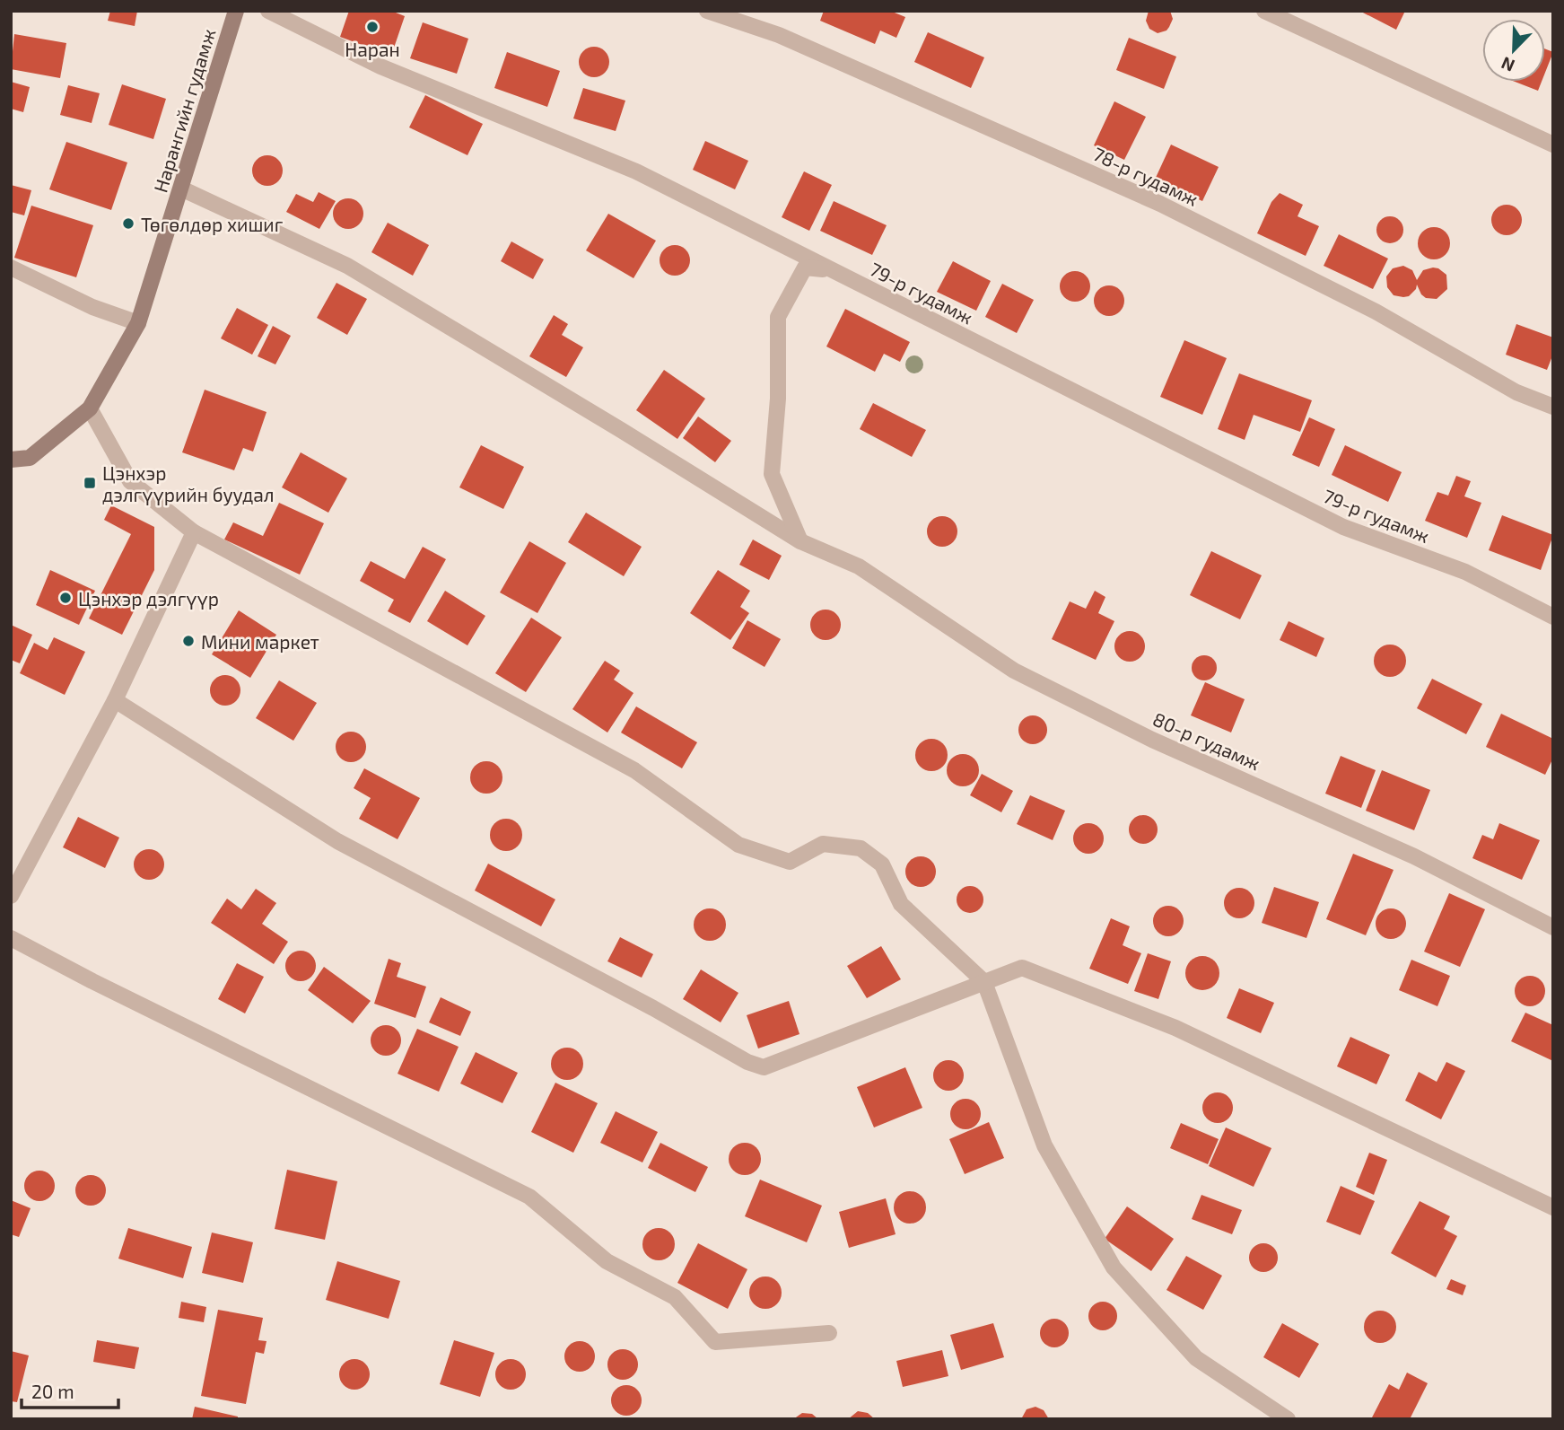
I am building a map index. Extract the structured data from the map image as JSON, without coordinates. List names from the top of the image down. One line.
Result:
{"streets":{"main road":["Нарангийн гудамж"],"street":["78-р гудамж","79-р гудамж","80-р гудамж"]},"crossings":[["Нарангийн гудамж","80-р гудамж"]],"places":{"other":["Наран","Төгөлдөр хишиг","Цэнхэр дэлгүүр","Мини маркет"],"transit":["Цэнхэр дэлгүүрийн буудал"]},"scale_bar":"20 m","north":"bottom left"}
